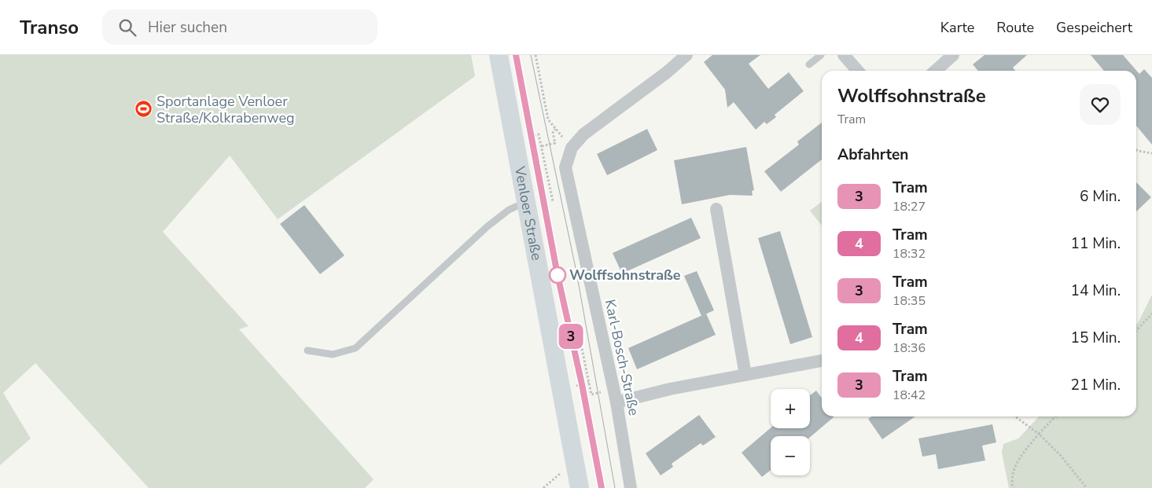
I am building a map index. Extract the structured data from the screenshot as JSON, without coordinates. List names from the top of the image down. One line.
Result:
{"streets":{"main road":["Venloer Straße"],"street":["Karl-Bosch-Straße"]},"places":{"sports":["Sportanlage Venloer Straße/Kolkrabenweg"],"other":["Wolffsohnstraße"]},"lines":["tram line 3"],"page":{"header":"Transo","search":"Hier suchen","nav":["Karte","Route","Gespeichert"],"on_map":"3","heading":[["Wolffsohnstraße","Tram"],"Abfahrten"],"list":[{"mark":"3","name":"Tram","note":"18:27","value":"6 Min."},{"mark":"4","name":"Tram","note":"18:32","value":"11 Min."},{"mark":"3","name":"Tram","note":"18:35","value":"14 Min."},{"mark":"4","name":"Tram","note":"18:36","value":"15 Min."},{"mark":"3","name":"Tram","note":"18:42","value":"21 Min."}],"map_buttons":["+","−"]}}
